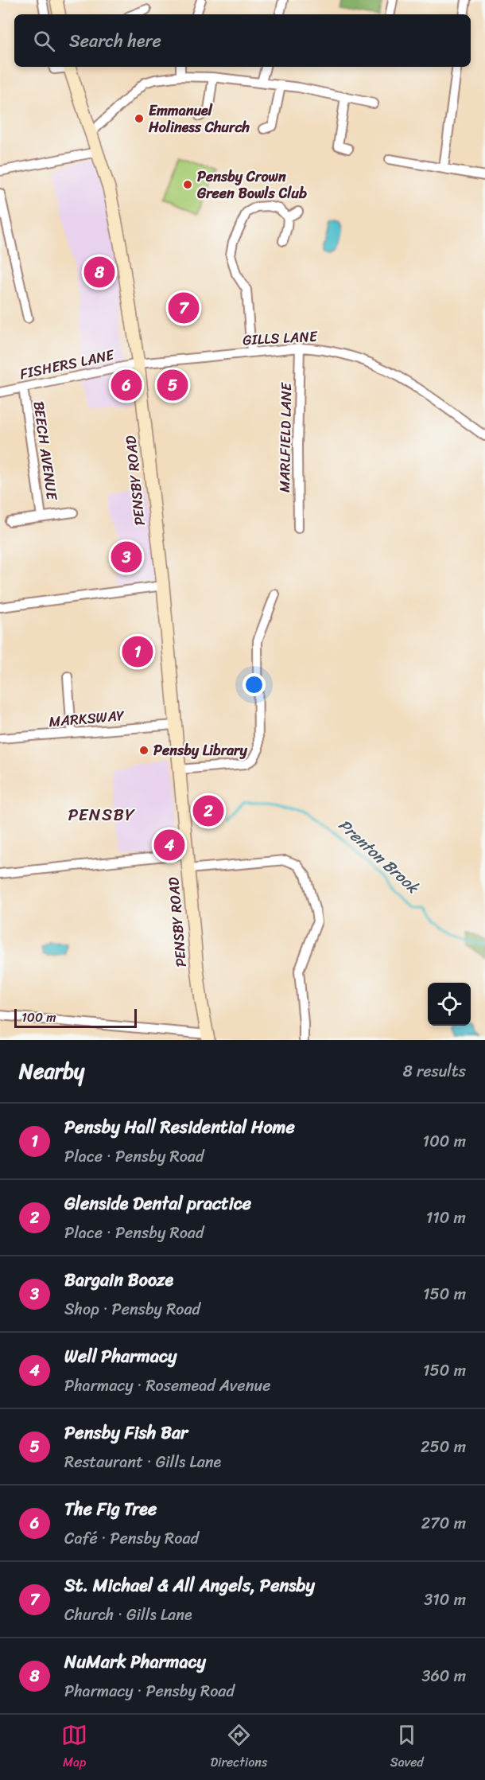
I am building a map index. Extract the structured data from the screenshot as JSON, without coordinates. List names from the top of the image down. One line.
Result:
{"streets":{"main road":["PENSBY ROAD"],"street":["GILLS LANE","FISHERS LANE","MARLFIELD LANE","BEECH AVENUE","MARKSWAY"]},"crossings":[["GILLS LANE","FISHERS LANE"],["GILLS LANE","MARLFIELD LANE"],["GILLS LANE","PENSBY ROAD"],["FISHERS LANE","BEECH AVENUE"],["FISHERS LANE","PENSBY ROAD"],["PENSBY ROAD","MARKSWAY"]],"districts":["PENSBY"],"water":["Prenton Brook"],"places":["Emmanuel Holiness Church","Pensby Crown Green Bowls Club","Pensby Library"],"scale_bar":"100 m","page":{"search":"Search here","pins":["8","7","5","6","3","1","2","4"],"scale":"100 m","heading":["Nearby","8 results"],"list":[{"mark":"1","name":"Pensby Hall Residential Home","note":"Place · Pensby Road","value":"100 m"},{"mark":"2","name":"Glenside Dental practice","note":"Place · Pensby Road","value":"110 m"},{"mark":"3","name":"Bargain Booze","note":"Shop · Pensby Road","value":"150 m"},{"mark":"4","name":"Well Pharmacy","note":"Pharmacy · Rosemead Avenue","value":"150 m"},{"mark":"5","name":"Pensby Fish Bar","note":"Restaurant · Gills Lane","value":"250 m"},{"mark":"6","name":"The Fig Tree","note":"Café · Pensby Road","value":"270 m"},{"mark":"7","name":"St. Michael & All Angels, Pensby","note":"Church · Gills Lane","value":"310 m"},{"mark":"8","name":"NuMark Pharmacy","note":"Pharmacy · Pensby Road","value":"360 m"}],"nav":["Map","Directions","Saved"]}}
